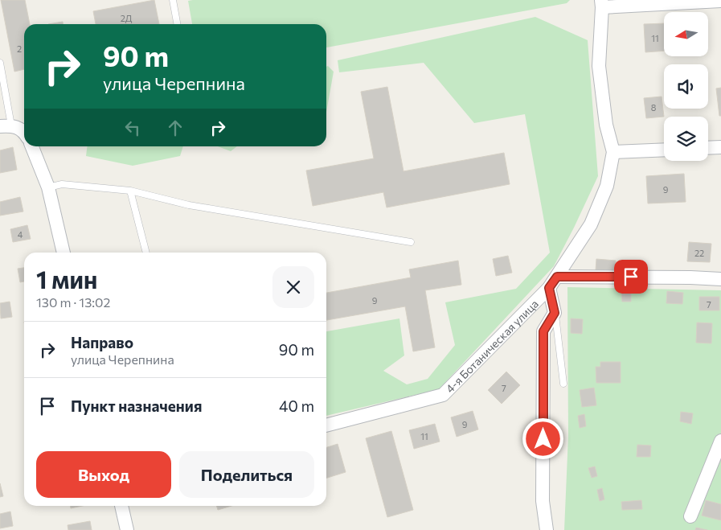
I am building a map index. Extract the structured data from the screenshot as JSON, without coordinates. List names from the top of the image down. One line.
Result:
{"streets":{"street":["4-я Ботаническая улица"]},"house_numbers":["2Д","11","2","8","9","4","22","9","7","7","9","11"],"north":"left","page":{"turn":["90 m","улица Черепнина"],"heading":["1 мин","130 m · 13:02"],"list":[{"name":"Направо","note":"улица Черепнина","value":"90 m"},{"name":"Пункт назначения","value":"40 m"}],"buttons":["Выход","Поделиться"]}}
